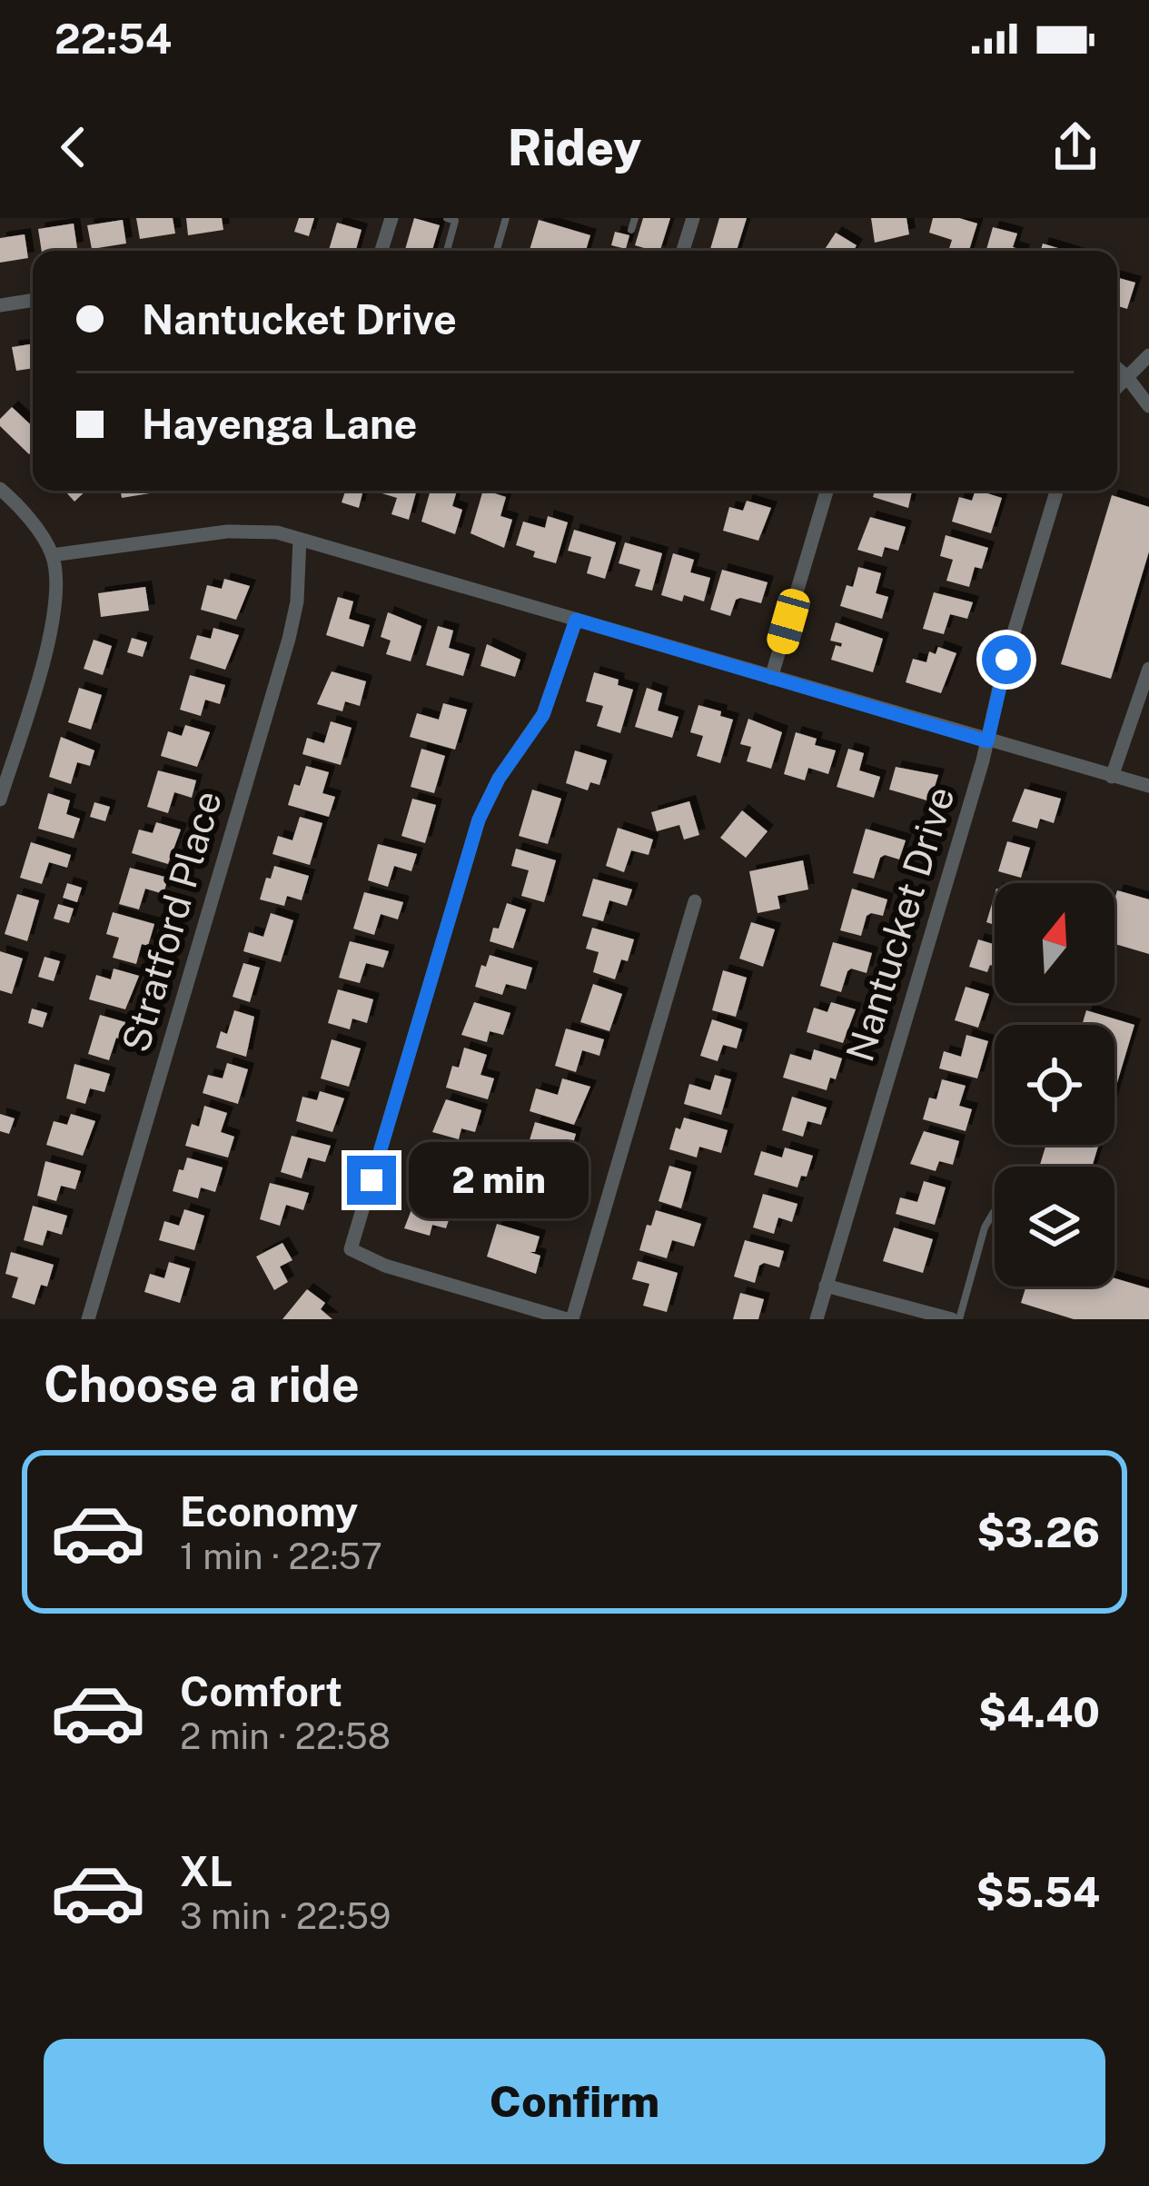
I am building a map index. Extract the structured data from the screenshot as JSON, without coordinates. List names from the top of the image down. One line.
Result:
{"streets":{"street":["Stratford Place","Nantucket Drive"]},"north":"top","page":{"status":"22:54","header":"Ridey","banner":["Nantucket Drive","Hayenga Lane"],"bubble":"2 min","heading":"Choose a ride","list":[{"name":"Economy","note":"1 min · 22:57","value":"$3.26"},{"name":"Comfort","note":"2 min · 22:58","value":"$4.40"},{"name":"XL","note":"3 min · 22:59","value":"$5.54"}],"buttons":"Confirm"}}
